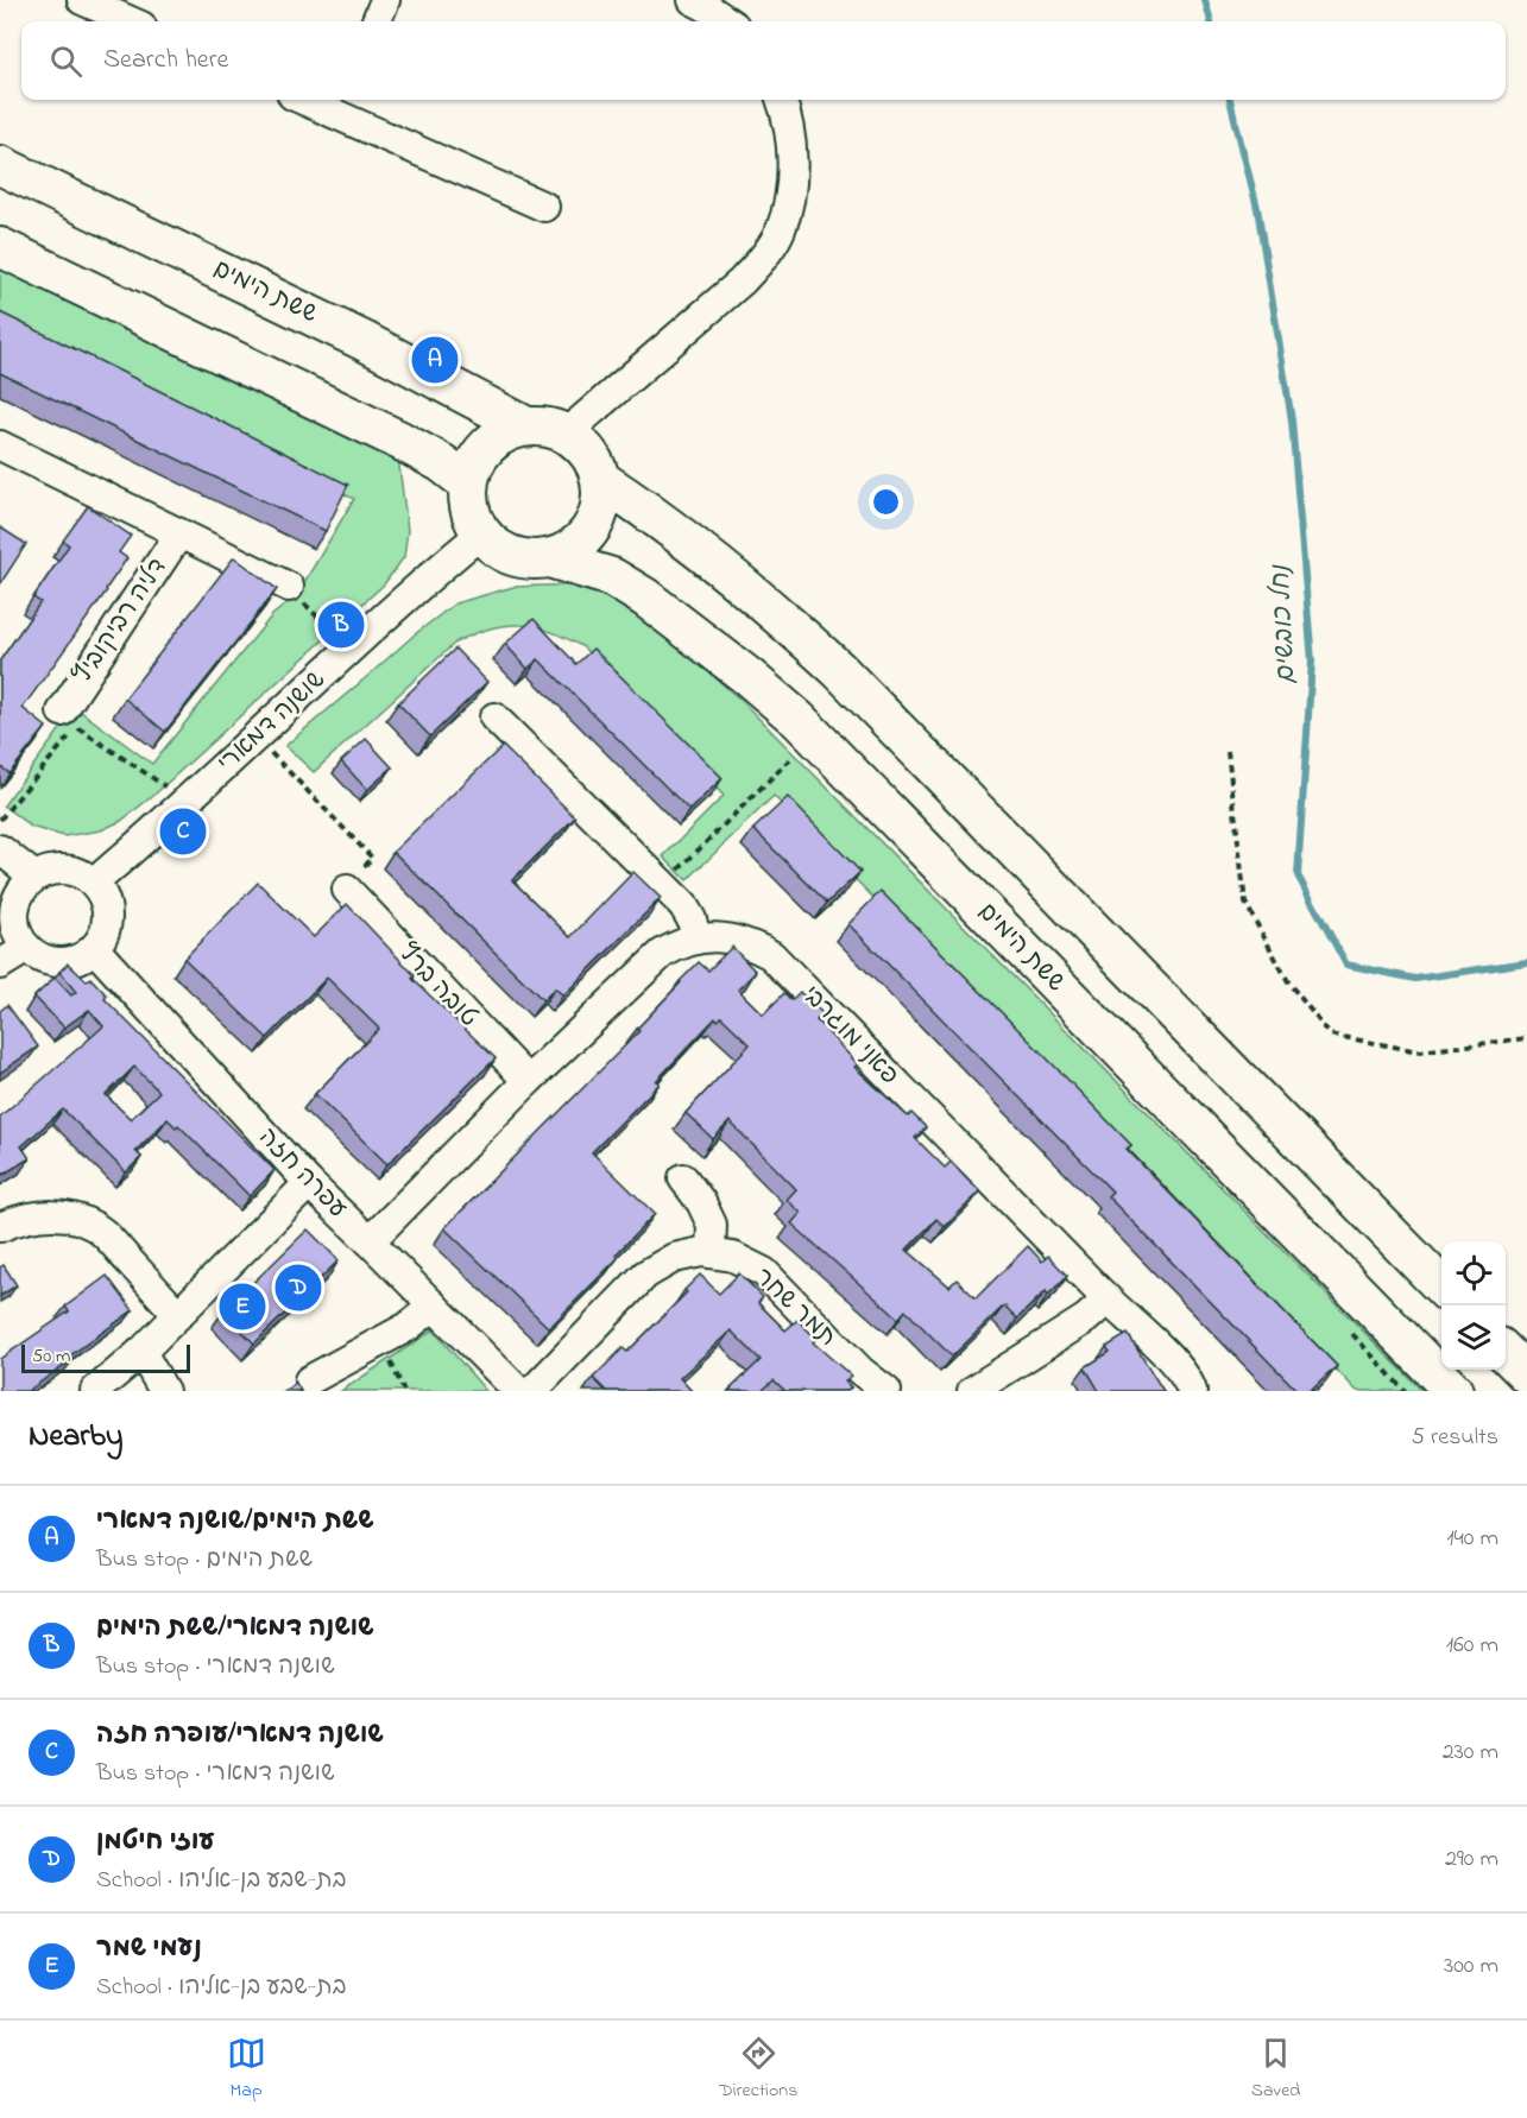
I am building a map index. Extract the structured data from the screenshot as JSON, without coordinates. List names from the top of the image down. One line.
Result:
{"streets":{"main road":["ששת הימים"],"street":["'דליה רביקוביץ","שושנה דמארי","טובה ברץ","פאני מוגרבי","עפרה חזה","תמר שחר"]},"crossings":[["ששת הימים","שושנה דמארי"],["שושנה דמארי","עפרה חזה"]],"water":["נחל כובשים"],"scale_bar":"50 m","page":{"search":"Search here","pins":["A","B","C","D","E"],"scale":"50 m","heading":["Nearby","5 results"],"list":[{"mark":"A","name":"ששת הימים/שושנה דמארי","note":"Bus stop · ששת הימים","value":"140 m"},{"mark":"B","name":"שושנה דמארי/ששת הימים","note":"Bus stop · שושנה דמארי","value":"160 m"},{"mark":"C","name":"שושנה דמארי/עופרה חזה","note":"Bus stop · שושנה דמארי","value":"230 m"},{"mark":"D","name":"עוזי חיטמן","note":"School · בת-שבע בן-אליהו","value":"290 m"},{"mark":"E","name":"נעמי שמר","note":"School · בת-שבע בן-אליהו","value":"300 m"}],"nav":["Map","Directions","Saved"]}}
